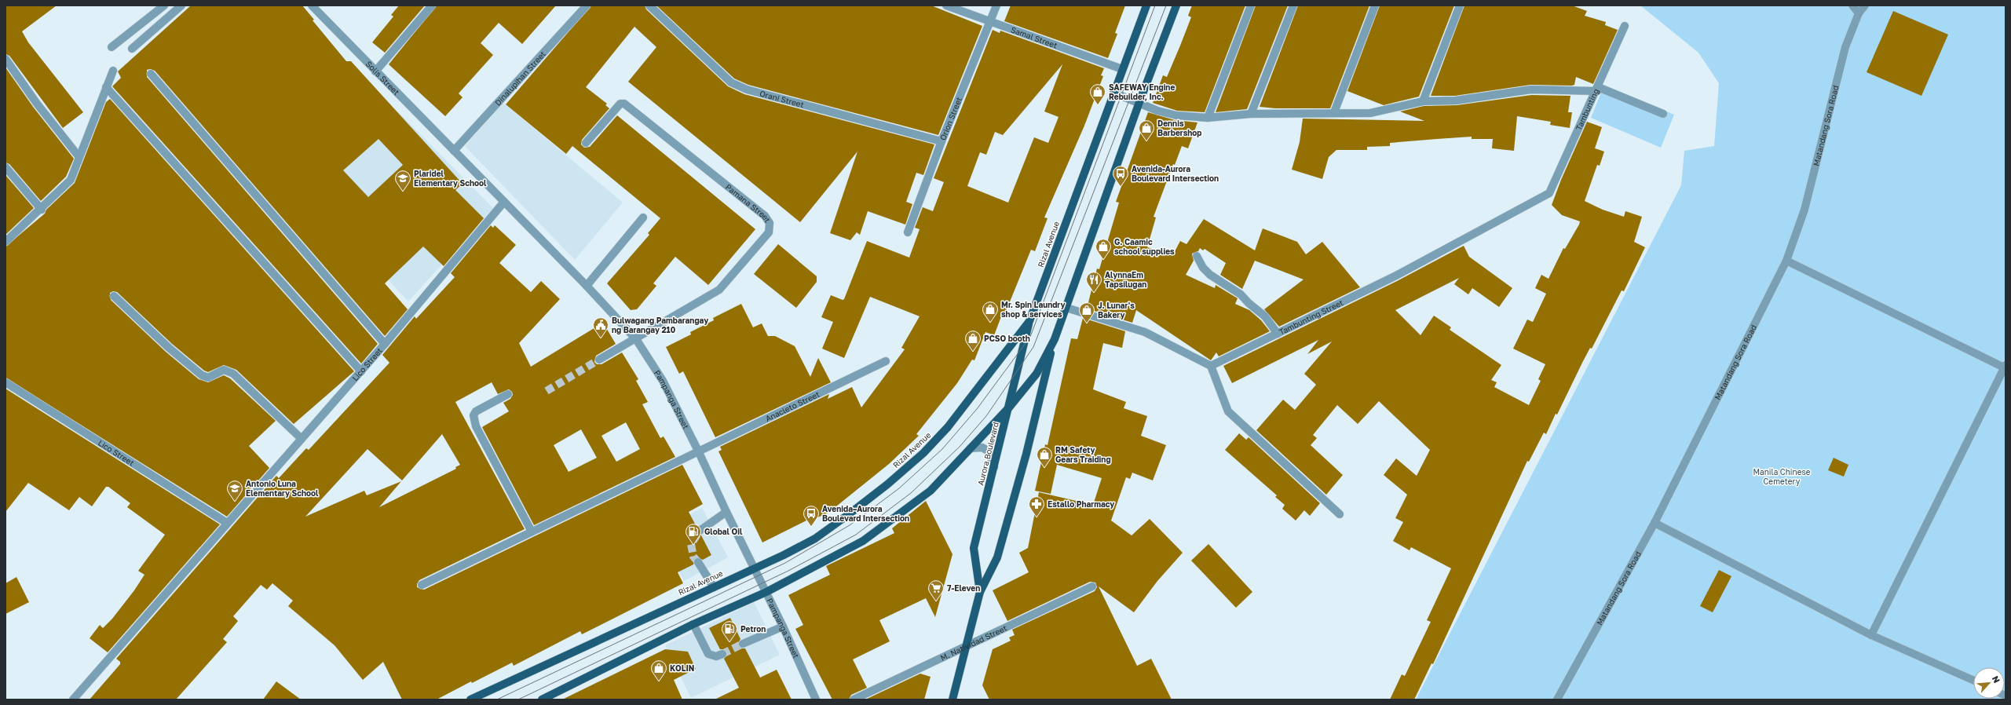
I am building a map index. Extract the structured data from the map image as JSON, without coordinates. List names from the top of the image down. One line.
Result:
{"streets":{"main road":["Rizal Avenue","Aurora Boulevard"],"street":["Samal Street","Dinalupihan Street","Solis Street","Orani Street","Tambunting","Orion Street","Matandang Sora Road","Pamana Street","Tambunting Street","Lico Street","Pampanga Street","Anacleto Street","M. Natividad Street"]},"crossings":[["Samal Street","Orion Street"],["Samal Street","Rizal Avenue"],["Dinalupihan Street","Solis Street"],["Dinalupihan Street","Pampanga Street"],["Solis Street","Pampanga Street"],["Orani Street","Orion Street"],["Tambunting","Tambunting Street"],["Pamana Street","Pampanga Street"],["Rizal Avenue","Pampanga Street"],["Rizal Avenue","Aurora Boulevard"],["Lico Street","Pampanga Street"],["Pampanga Street","Anacleto Street"],["Aurora Boulevard","M. Natividad Street"]],"parks":["Manila Chinese Cemetery"],"places":{"shop":["SAFEWAY Engine Rebuilder, Inc.","Dennis Barbershop","G. Caamic school supplies","Mr. Spin Laundry shop & services","J. Lunar's Bakery","PCSO booth","RM Safety Gears Traiding","KOLIN"],"bus stop":["Avenida-Aurora Boulevard Intersection","Avenida–Aurora Boulevard Intersection"],"school or university":["Plaridel Elementary School","Antonio Luna Elementary School"],"restaurant":["AlynnaEm Tapsilugan"],"public building":["Bulwagang Pambarangay ng Barangay 210"],"pharmacy":["Estallo Pharmacy"],"fuel station":["Global Oil","Petron"],"supermarket":["7-Eleven"]},"north":"top right"}
